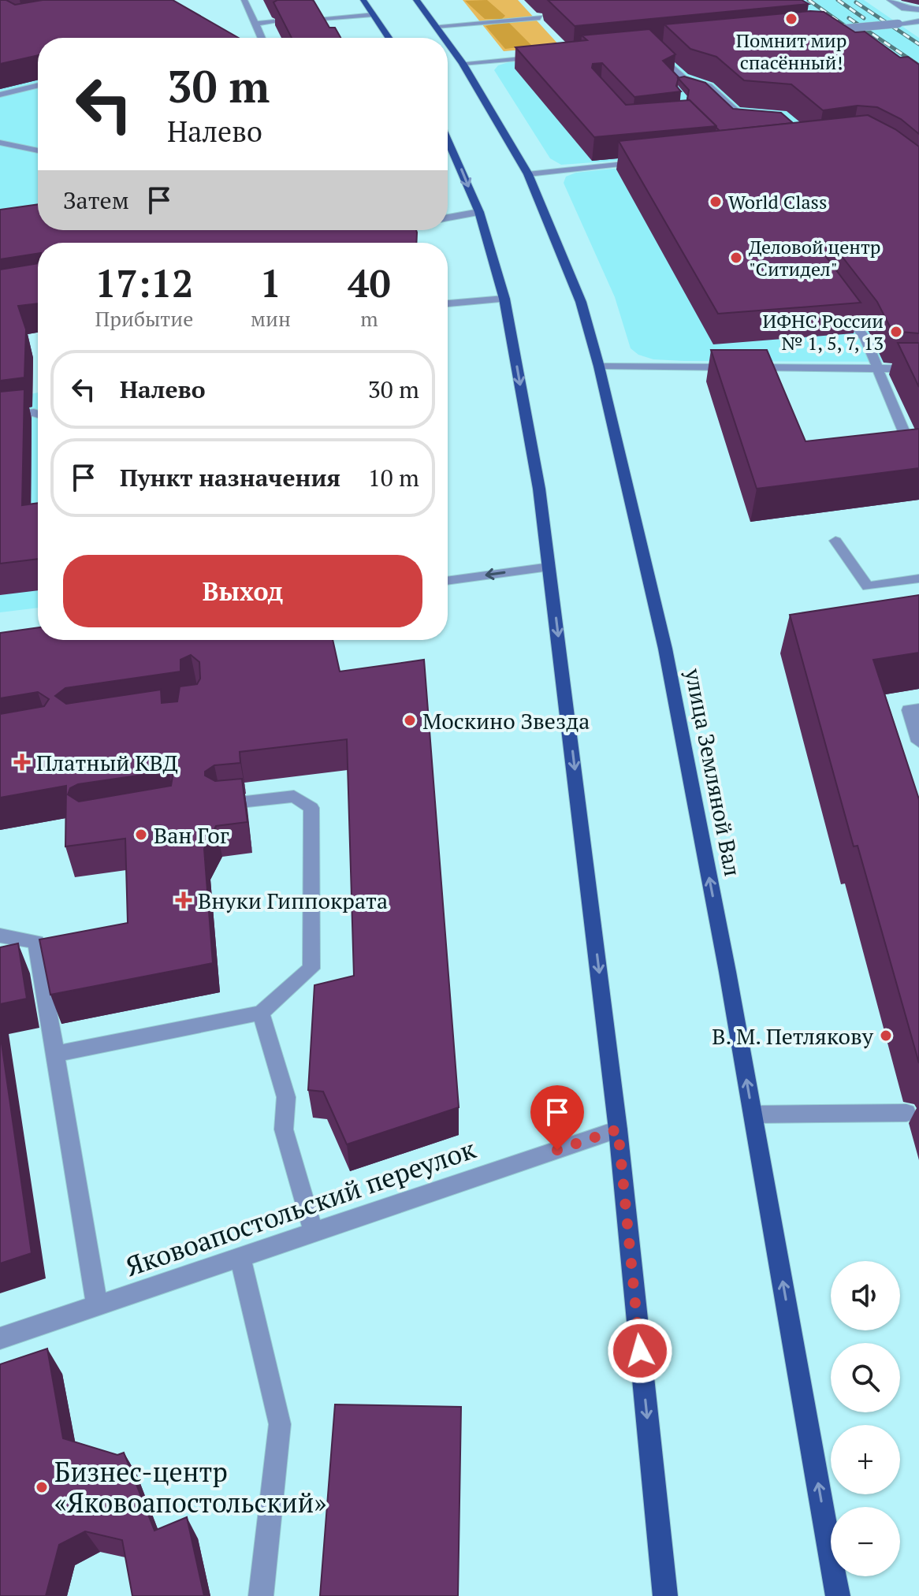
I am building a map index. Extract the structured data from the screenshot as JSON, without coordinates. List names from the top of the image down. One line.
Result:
{"streets":{"main road":["улица Земляной Вал"],"street":["Яковоапостольский переулок"]},"places":{"other":["Помнит мир спасённый!","World Class","Деловой центр \"Ситидел\"","ИФНС России № 1, 5, 7, 13","Москино Звезда","Ван Гог","В. М. Петлякову","Бизнес-центр «Яковоапостольский»"],"health":["Платный КВД","Внуки Гиппократа"]},"page":{"turn":["30 m","Налево"],"then":"Затем","eta":["17:12","Прибытие","1","мин","40","m"],"list":[{"name":"Налево","value":"30 m"},{"name":"Пункт назначения","value":"10 m"}],"buttons":"Выход","map_buttons":["+","−"]}}
